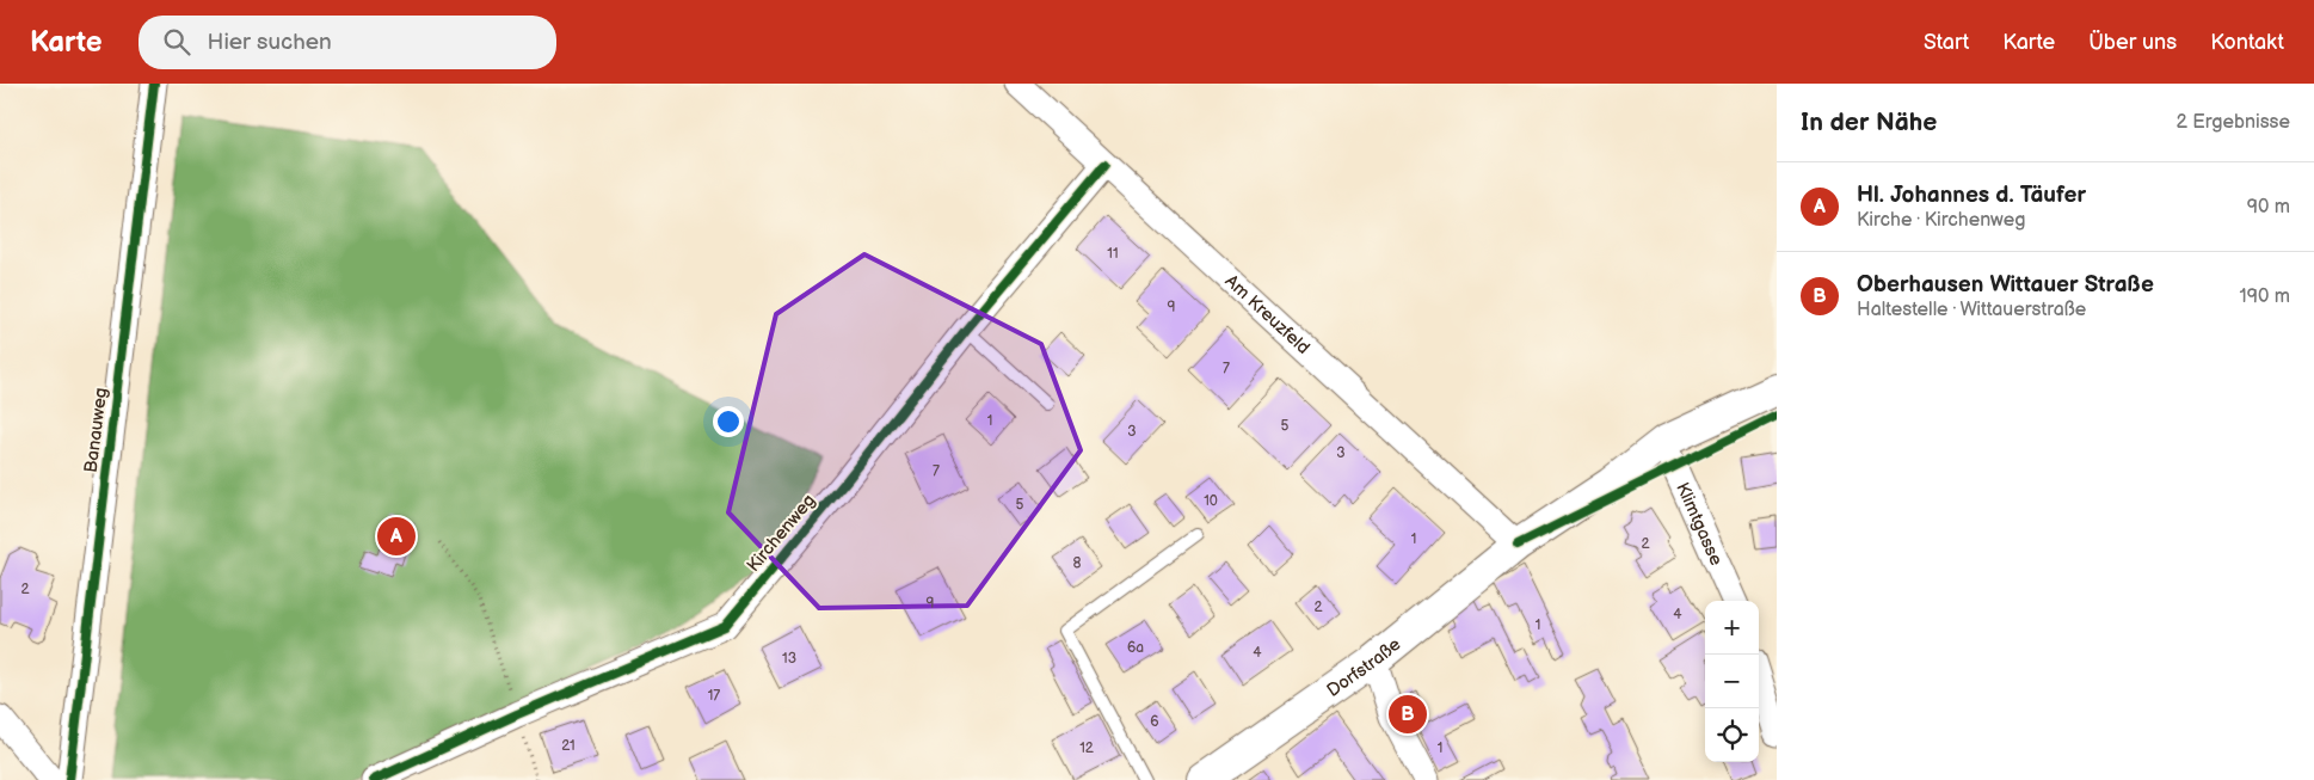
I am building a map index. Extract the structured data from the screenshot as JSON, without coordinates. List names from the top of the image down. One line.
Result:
{"streets":{"street":["Am Kreuzfeld","Banauweg","Klimtgasse","Kirchenweg","Dorfstraße"]},"crossings":[["Am Kreuzfeld","Kirchenweg"],["Am Kreuzfeld","Dorfstraße"],["Klimtgasse","Dorfstraße"]],"house_numbers":["11","9","7","1","5","3","3","7","10","5","1","2","8","2","9","2","4","1","6a","4","13","17","6","21","12","1"],"page":{"header":"Karte","search":"Hier suchen","nav":["Start","Karte","Über uns","Kontakt"],"heading":["In der Nähe","2 Ergebnisse"],"list":[{"mark":"A","name":"Hl. Johannes d. Täufer","note":"Kirche · Kirchenweg","value":"90 m"},{"mark":"B","name":"Oberhausen Wittauer Straße","note":"Haltestelle · Wittauerstraße","value":"190 m"}],"pins":["A","B"],"map_buttons":["+","−"]}}
